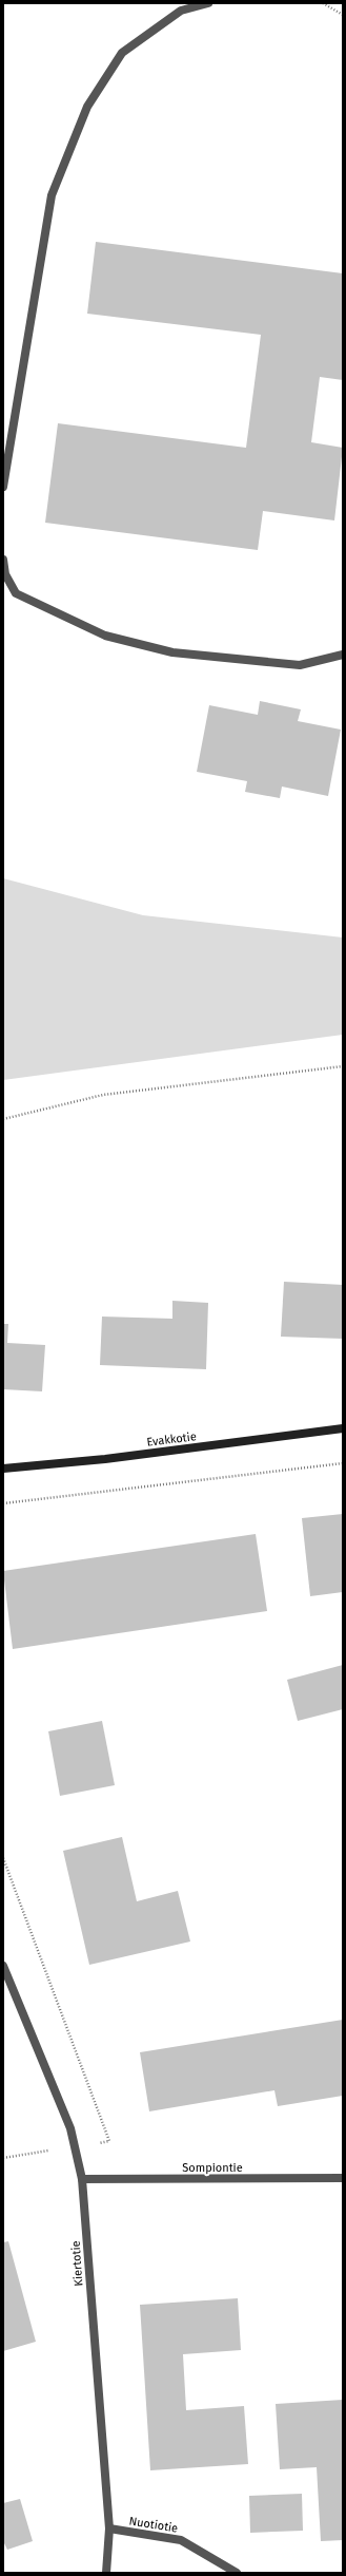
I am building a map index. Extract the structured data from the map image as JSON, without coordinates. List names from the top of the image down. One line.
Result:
{"streets":{"street":["Evakkotie","Sompiontie","Kiertotie","Nuotiotie"]},"crossings":[["Sompiontie","Kiertotie"],["Kiertotie","Nuotiotie"]]}
